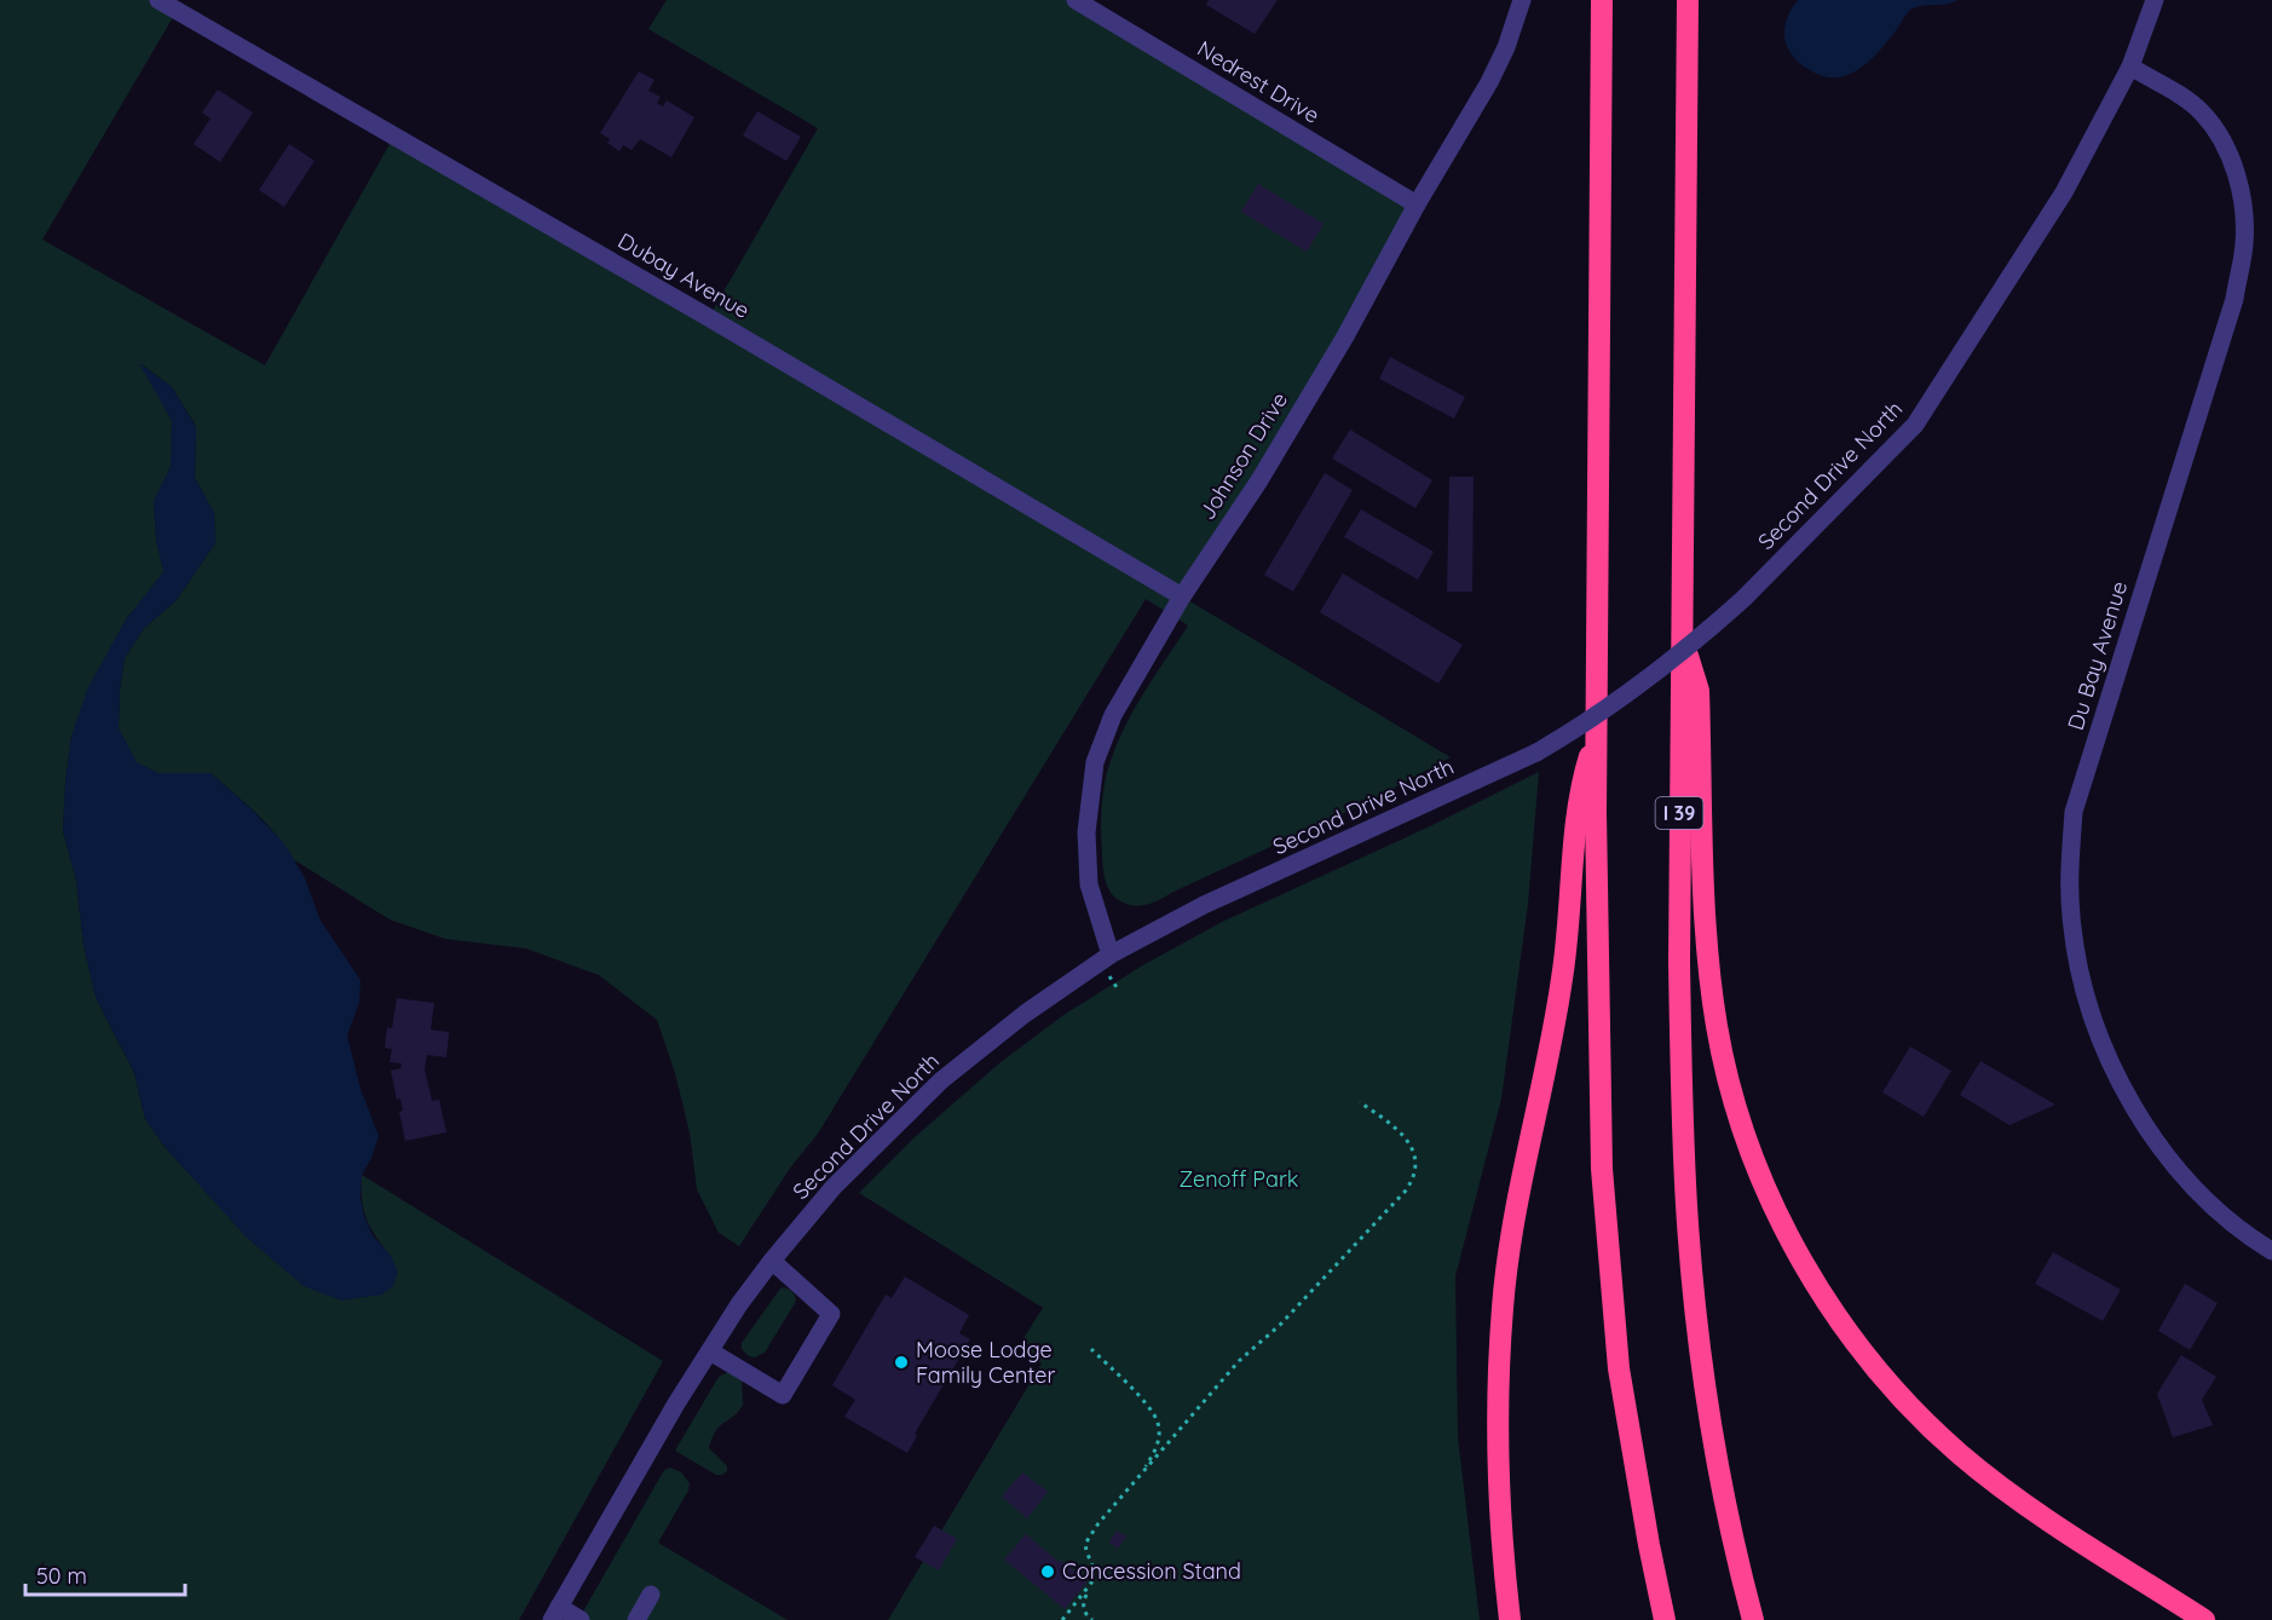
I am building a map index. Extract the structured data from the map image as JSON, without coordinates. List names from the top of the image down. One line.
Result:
{"streets":{"highway":["I 39"],"street":["Nedrest Drive","Dubay Avenue","Johnson Drive","Second Drive North","Du Bay Avenue"]},"crossings":[["Nedrest Drive","Johnson Drive"],["Dubay Avenue","Johnson Drive"],["Johnson Drive","Second Drive North"],["Second Drive North","Du Bay Avenue"]],"parks":["Zenoff Park"],"places":["Moose Lodge Family Center","Concession Stand"],"scale_bar":"50 m"}
